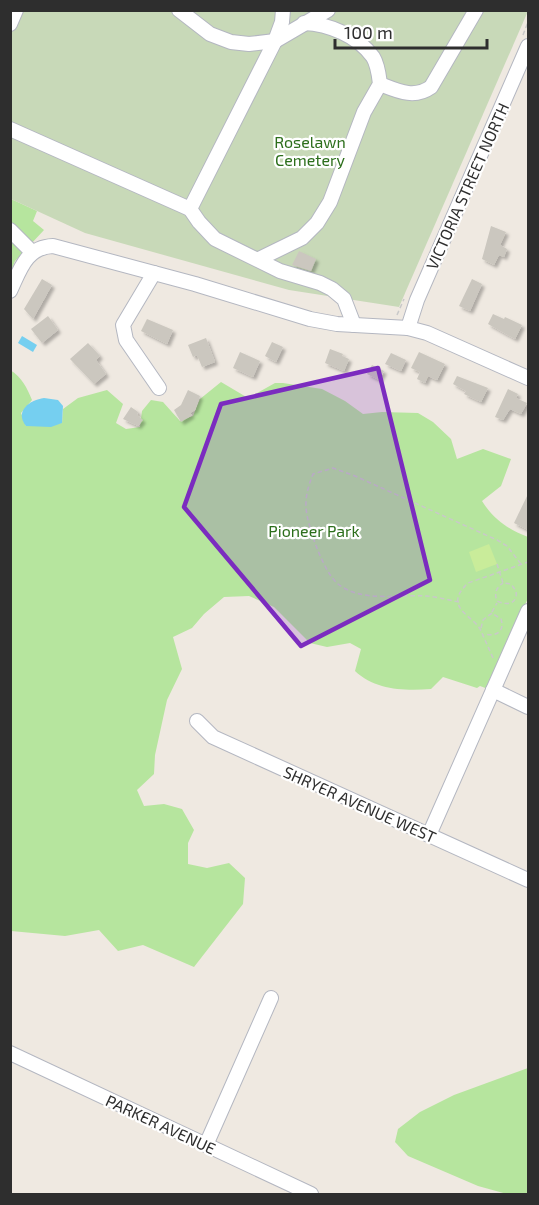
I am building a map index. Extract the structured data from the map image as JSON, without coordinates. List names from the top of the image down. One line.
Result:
{"streets":{"street":["VICTORIA STREET NORTH","SHRYER AVENUE WEST","PARKER AVENUE"]},"parks":["Roselawn Cemetery","Pioneer Park"],"scale_bar":"100 m"}
